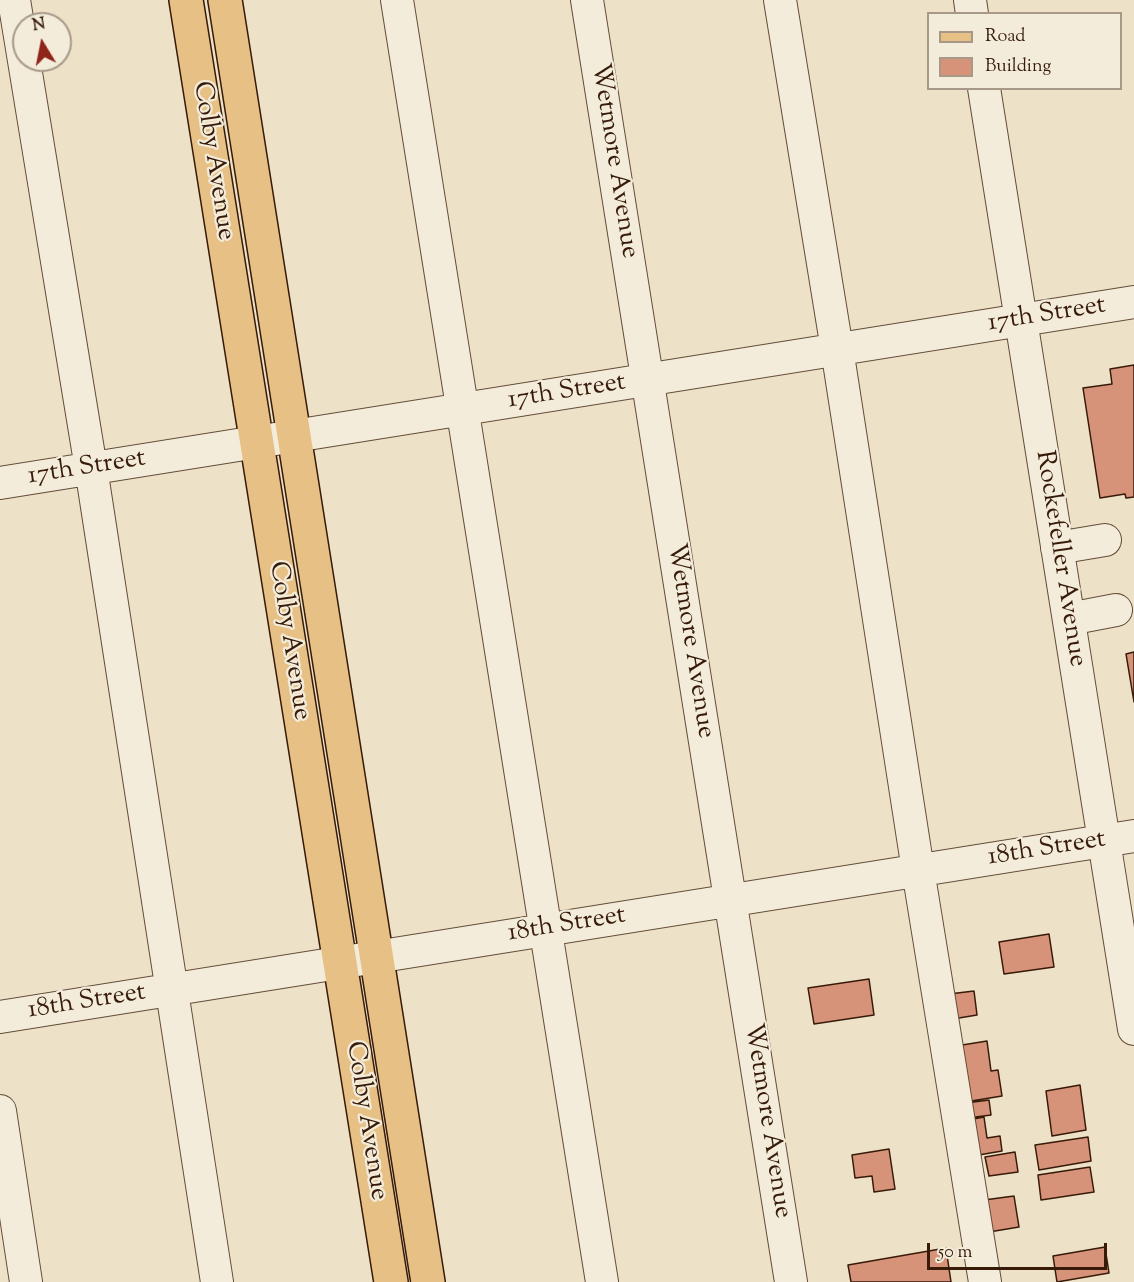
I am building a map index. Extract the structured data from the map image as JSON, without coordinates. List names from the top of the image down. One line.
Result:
{"streets":{"main road":["Colby Avenue"],"street":["Wetmore Avenue","17th Street","Rockefeller Avenue","18th Street"]},"crossings":[["Colby Avenue","17th Street"],["Colby Avenue","18th Street"],["Wetmore Avenue","17th Street"],["Wetmore Avenue","18th Street"],["17th Street","Rockefeller Avenue"],["Rockefeller Avenue","18th Street"]],"legend":["Road","Building"],"scale_bar":"50 m","north":"top"}
